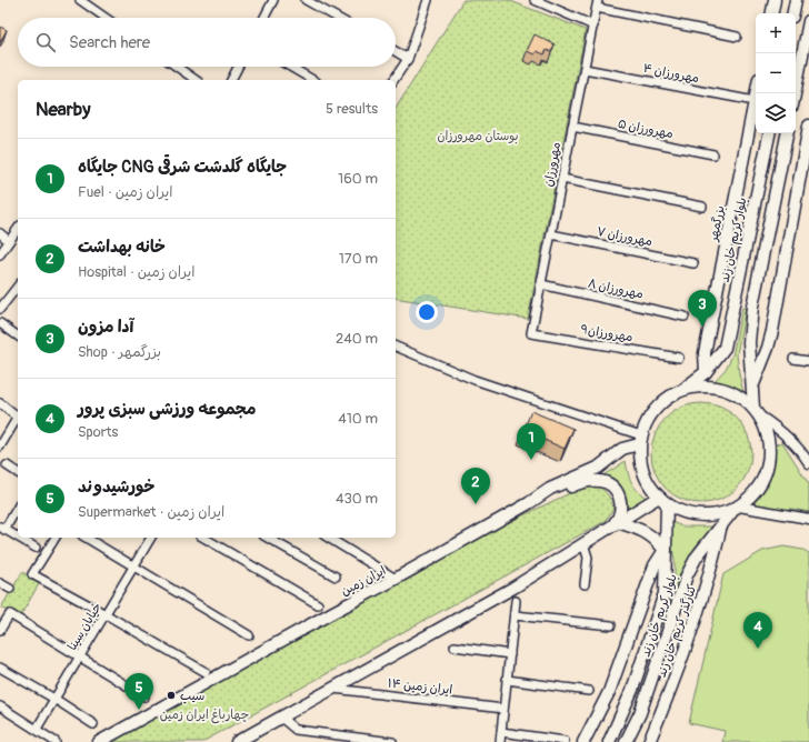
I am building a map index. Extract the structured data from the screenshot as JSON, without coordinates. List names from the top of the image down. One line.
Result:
{"streets":{"main road":["بزرگمهر","بلوار کریم خان زند","ایران زمین","کنارگذر کریم خان زند"],"street":["مهرورزان ۴","مهرورزان ۵","مهرورزان","مهرورزان ۷","مهرورزان ۸","مهرورزان۹","خیابان سینا","ایران زمین ۱۴"]},"crossings":[["مهرورزان ۴","مهرورزان"],["مهرورزان ۴","بزرگمهر"],["مهرورزان ۵","مهرورزان"],["مهرورزان","مهرورزان ۷"],["مهرورزان","مهرورزان ۸"],["مهرورزان","مهرورزان۹"],["بزرگمهر","بلوار کریم خان زند"],["بلوار کریم خان زند","ایران زمین"],["بلوار کریم خان زند","کنارگذر کریم خان زند"]],"parks":["بوستان مهرورزان","چهارباغ ایران زمین"],"places":["سیب"],"page":{"map_buttons":["+","−"],"search":"Search here","heading":["Nearby","5 results"],"list":[{"mark":"1","name":"جایگاه CNG جایگاه گلدشت شرقی","note":"Fuel · ایران زمین","value":"160 m"},{"mark":"2","name":"خانه بهداشت","note":"Hospital · ایران زمین","value":"170 m"},{"mark":"3","name":"آدا مزون","note":"Shop · بزرگمهر","value":"240 m"},{"mark":"4","name":"مجموعه ورزشی سبزی پرور","note":"Sports","value":"410 m"},{"mark":"5","name":"خورشیدوند","note":"Supermarket · ایران زمین","value":"430 m"}],"pins":["3","1","2","4","5"]}}
